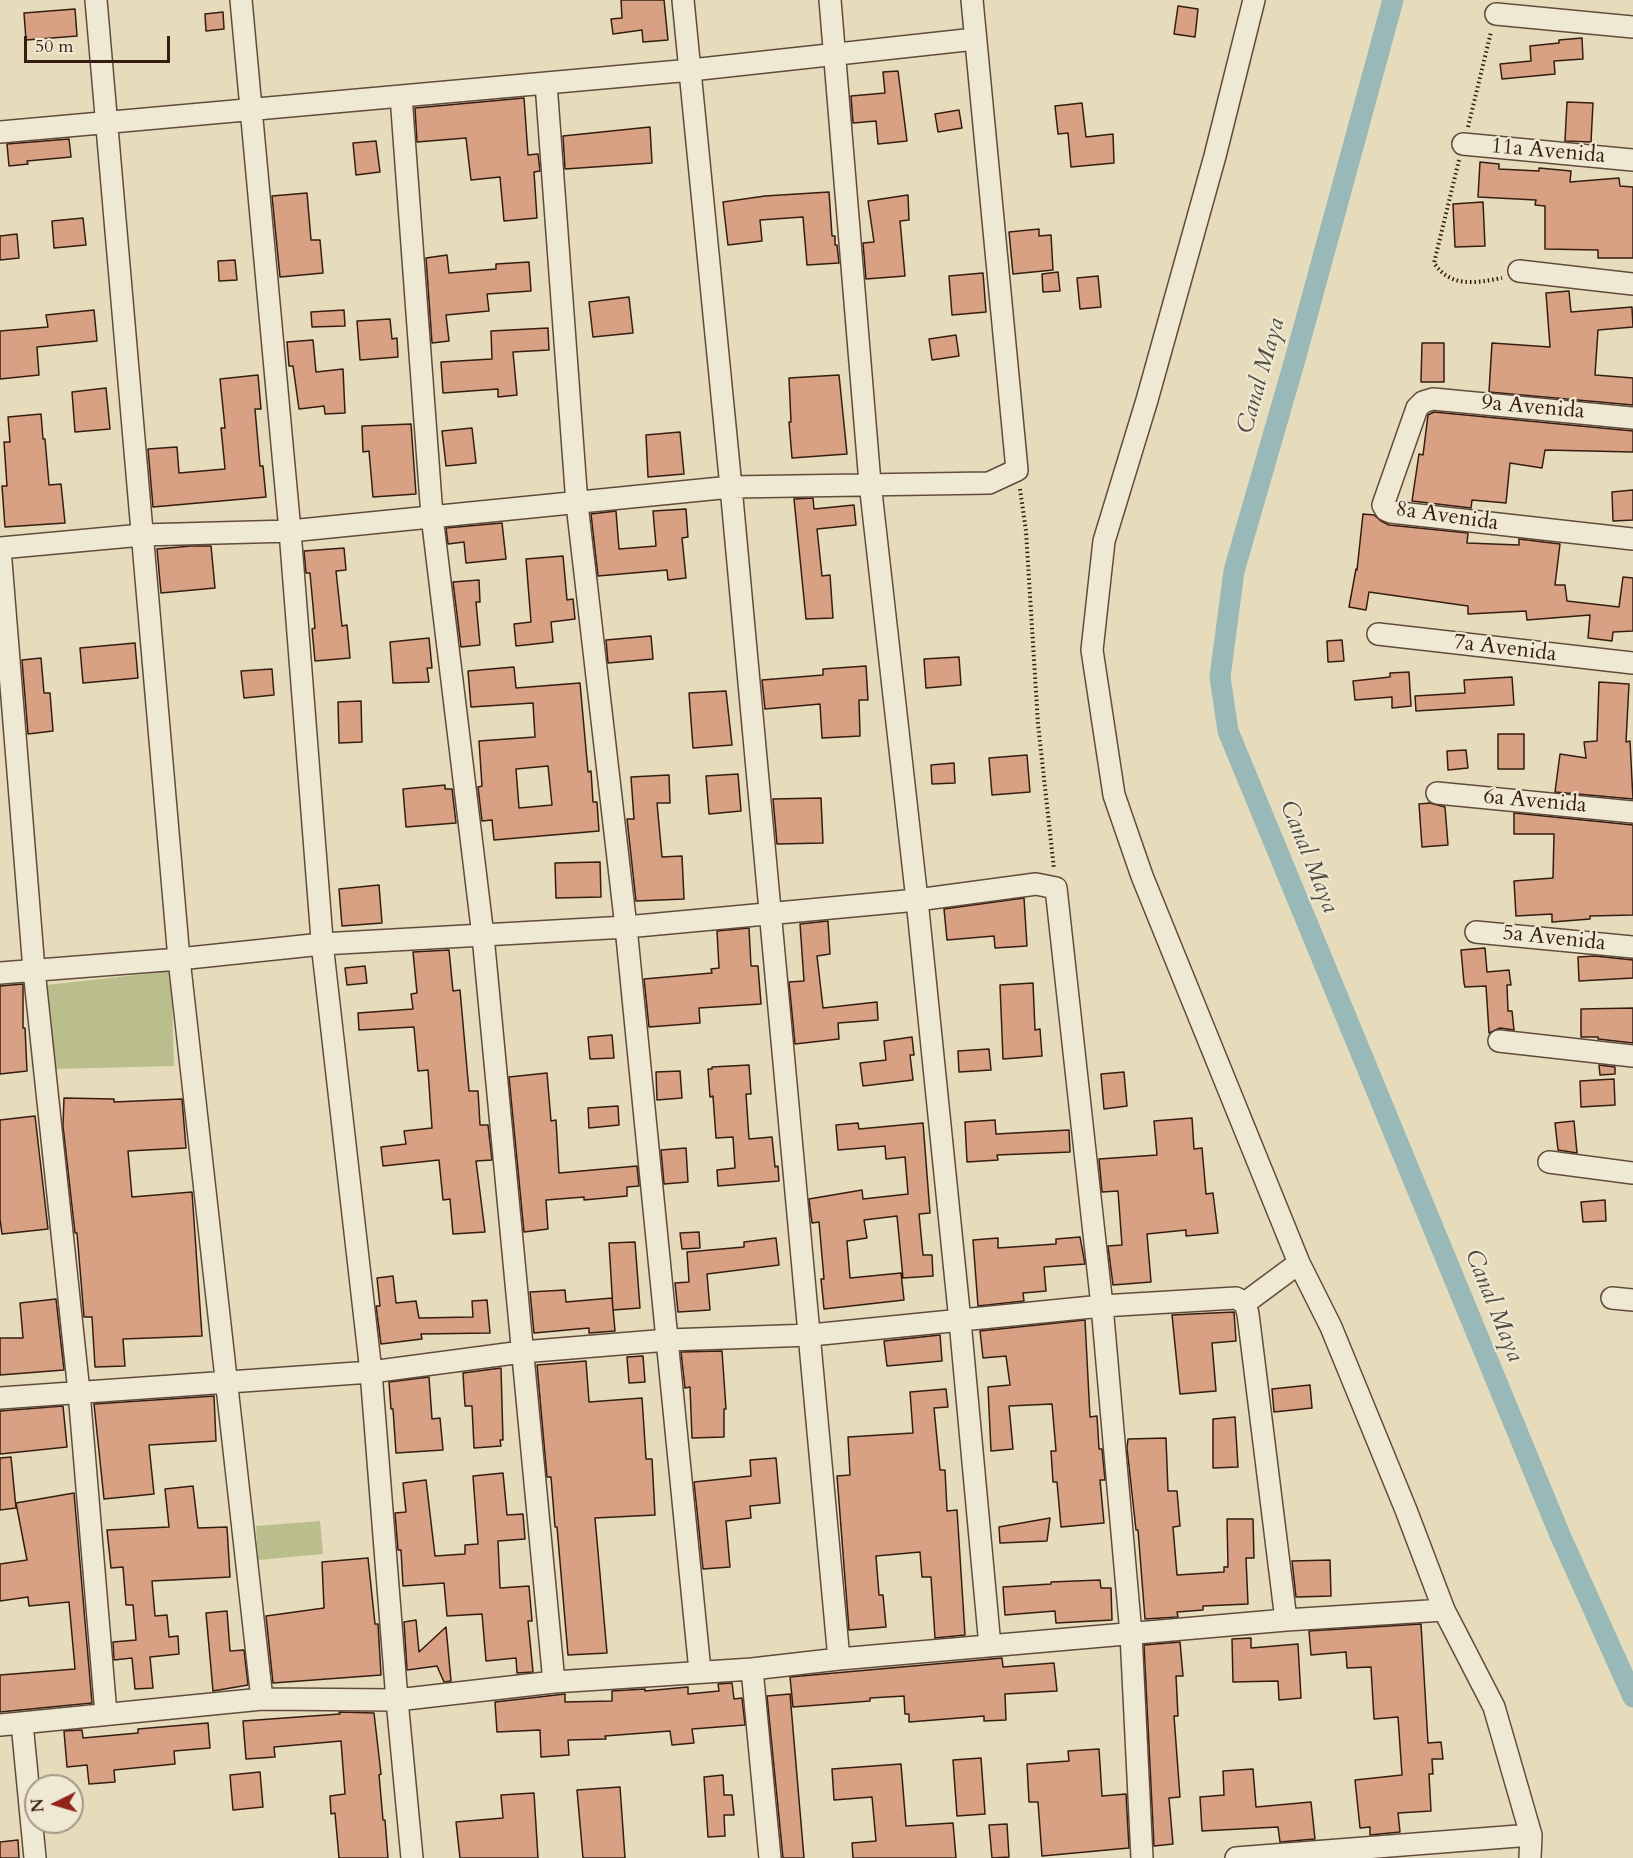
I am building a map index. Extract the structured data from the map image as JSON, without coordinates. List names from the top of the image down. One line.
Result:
{"streets":{"street":["11a Avenida","9a Avenida","8a Avenida","7a Avenida","6a Avenida","5a Avenida"]},"crossings":[["9a Avenida","8a Avenida"]],"water":["Canal Maya"],"scale_bar":"50 m","north":"left"}
